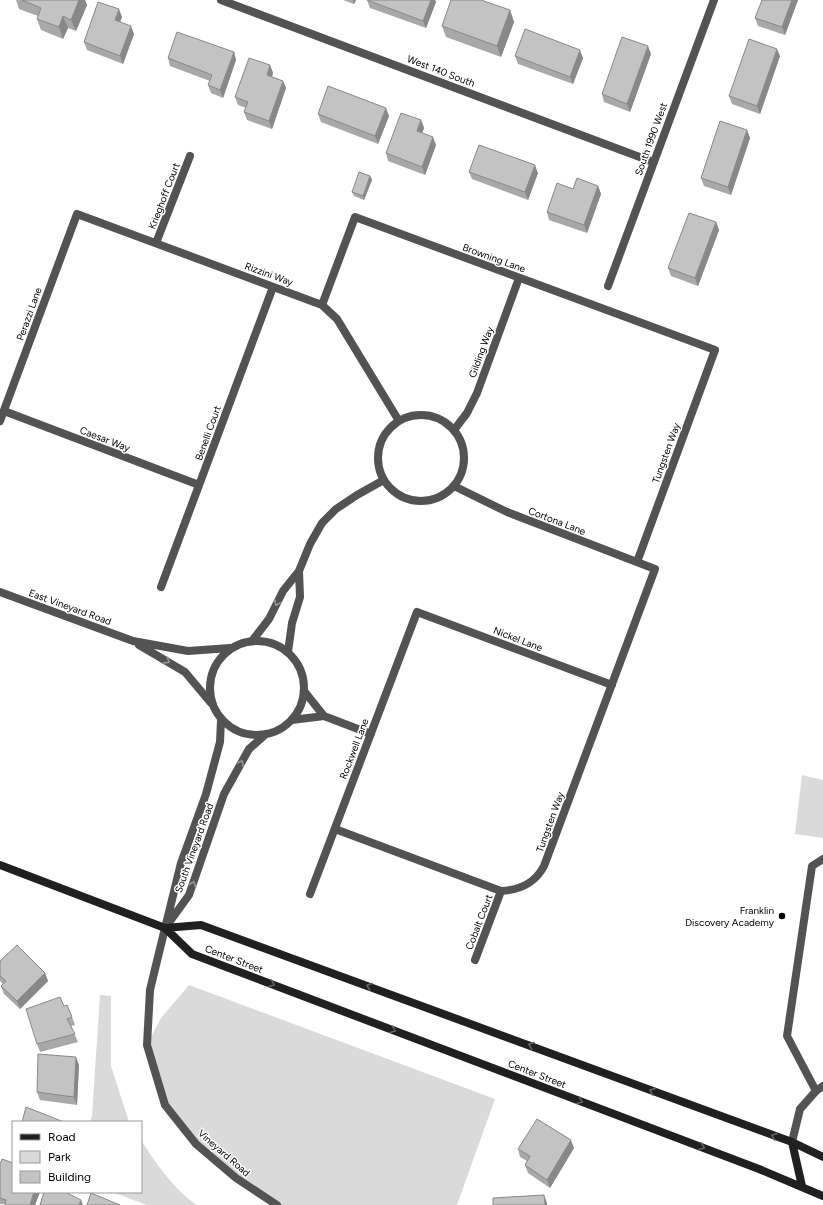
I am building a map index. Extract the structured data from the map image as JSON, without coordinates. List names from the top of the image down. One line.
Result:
{"streets":{"main road":["Center Street"],"street":["West 140 South","South 1990 West","Krieghoff Court","Browning Lane","Rizzini Way","Perazzi Lane","Gilding Way","Benelli Court","Caesar Way","Tungsten Way","Cortona Lane","East Vineyard Road","Nickel Lane","Rockwell Lane","South Vineyard Road","Cobalt Court","Vineyard Road"]},"crossings":[["West 140 South","South 1990 West"],["Krieghoff Court","Rizzini Way"],["Browning Lane","Rizzini Way"],["Browning Lane","Gilding Way"],["Browning Lane","Tungsten Way"],["Rizzini Way","Perazzi Lane"],["Rizzini Way","Gilding Way"],["Rizzini Way","Benelli Court"],["Rizzini Way","Cortona Lane"],["Perazzi Lane","Caesar Way"],["Gilding Way","Cortona Lane"],["Benelli Court","Caesar Way"],["Tungsten Way","Cortona Lane"],["Tungsten Way","Nickel Lane"],["Tungsten Way","Rockwell Lane"],["Tungsten Way","Cobalt Court"],["East Vineyard Road","South Vineyard Road"],["Nickel Lane","Rockwell Lane"],["South Vineyard Road","Center Street"],["South Vineyard Road","Vineyard Road"],["Center Street","Vineyard Road"]],"places":["Franklin Discovery Academy"],"legend":["Road","Park","Building"]}
